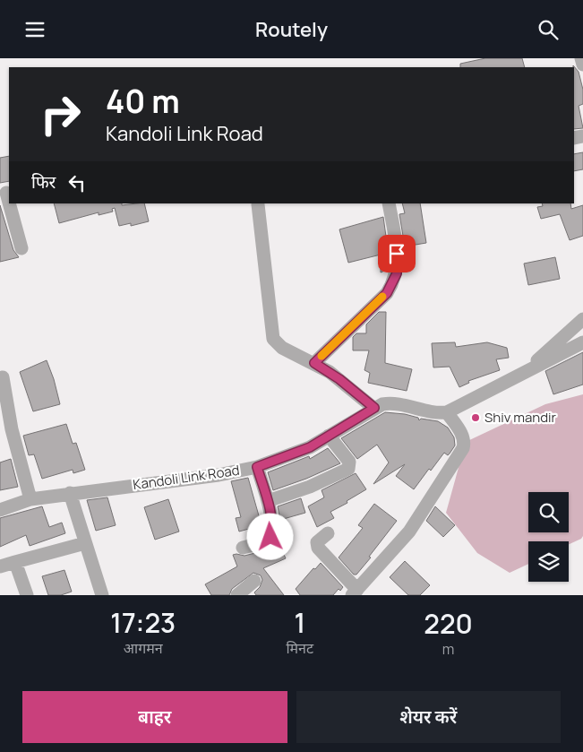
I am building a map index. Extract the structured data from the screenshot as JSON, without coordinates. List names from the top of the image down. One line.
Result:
{"streets":{"street":["Kandoli Link Road"]},"places":["Shiv mandir"],"page":{"header":"Routely","turn":["40 m","Kandoli Link Road"],"then":"फिर","eta":["17:23","आगमन","1","मिनट","220","m"],"buttons":["बाहर","शेयर करें"]}}
